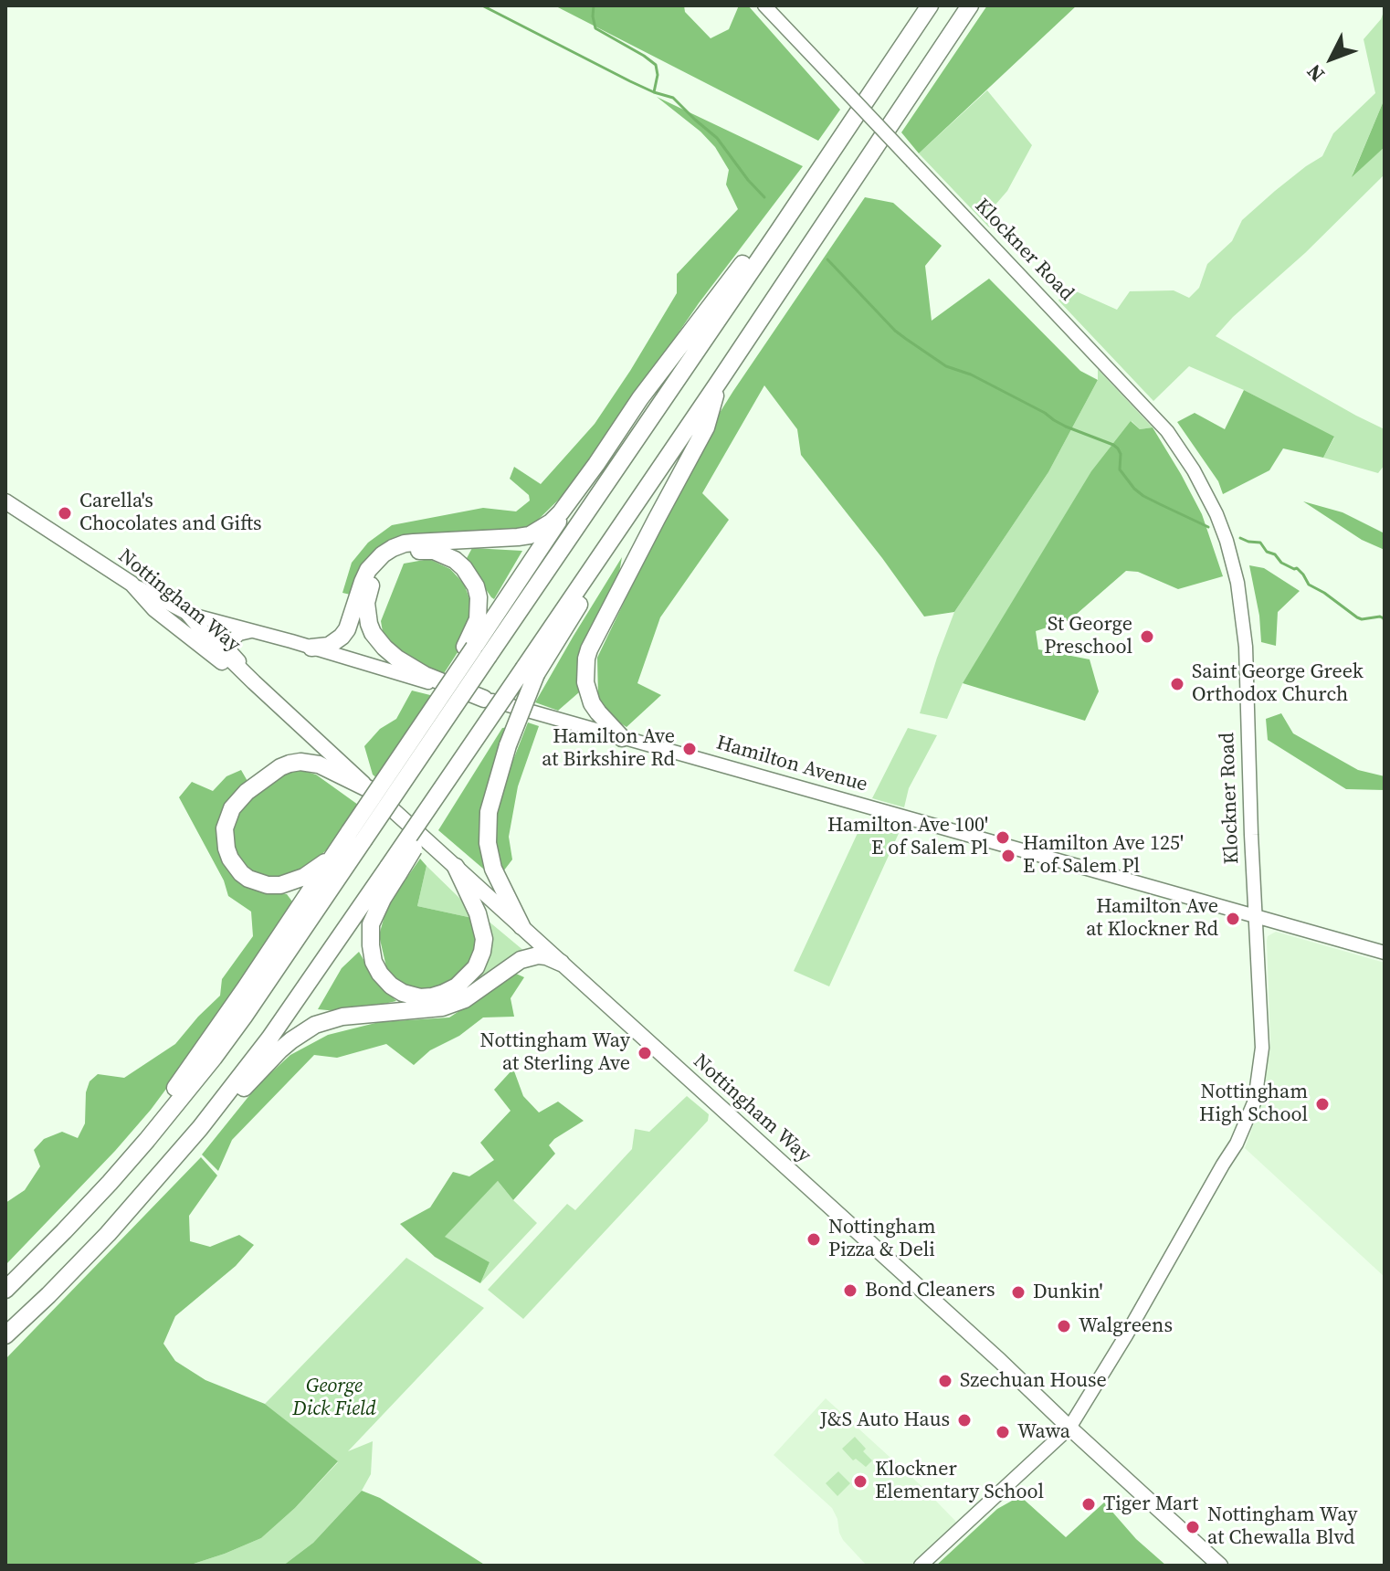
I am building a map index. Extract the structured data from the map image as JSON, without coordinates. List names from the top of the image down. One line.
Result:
{"streets":{"main road":["Klockner Road","Nottingham Way","Hamilton Avenue"]},"crossings":[["Klockner Road","Nottingham Way"],["Klockner Road","Hamilton Avenue"],["Nottingham Way","Hamilton Avenue"]],"parks":["George Dick Field"],"places":["Carella's Chocolates and Gifts","St George Preschool","Saint George Greek Orthodox Church","Hamilton Ave at Birkshire Rd","Hamilton Ave 100' E of Salem Pl","Hamilton Ave 125' E of Salem Pl","Hamilton Ave at Klockner Rd","Nottingham Way at Sterling Ave","Nottingham High School","Nottingham Pizza & Deli","Bond Cleaners","Dunkin'","Walgreens","Szechuan House","J&S Auto Haus","Wawa","Klockner Elementary School","Tiger Mart","Nottingham Way at Chewalla Blvd"],"north":"bottom left"}
